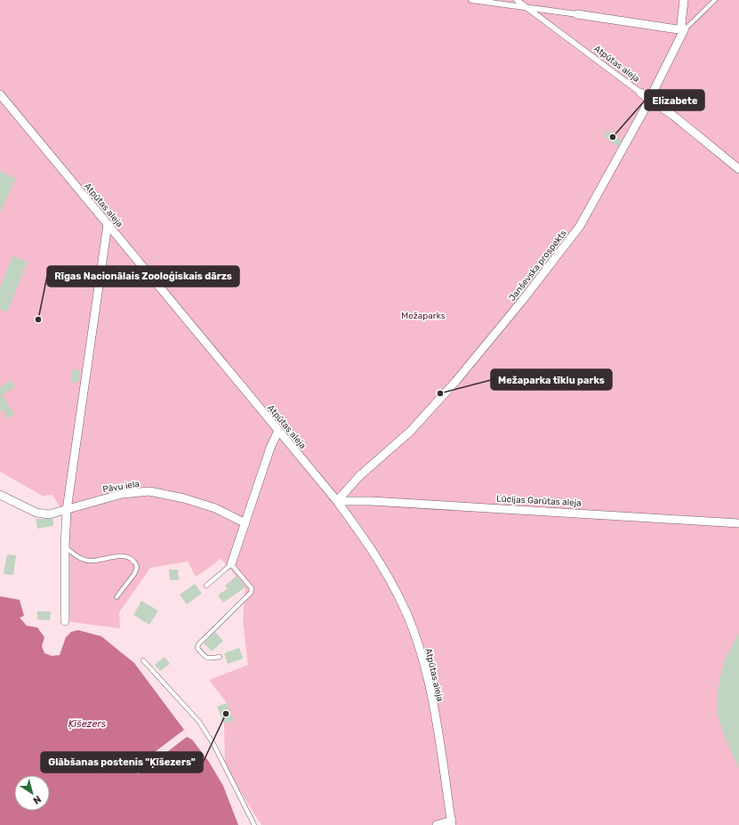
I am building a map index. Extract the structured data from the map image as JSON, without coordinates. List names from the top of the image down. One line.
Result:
{"streets":{"street":["Atpūtas aleja","Janševska prospekts","Pāvu iela","Lūcijas Garūtas aleja"]},"crossings":[["Atpūtas aleja","Janševska prospekts"],["Atpūtas aleja","Lūcijas Garūtas aleja"],["Janševska prospekts","Lūcijas Garūtas aleja"]],"water":["Ķīšezers"],"parks":["Mežaparks"],"places":["Elizabete","Rīgas Nacionālais Zooloģiskais dārzs","Mežaparka tīklu parks","Glābšanas postenis \"Ķīšezers\""],"north":"bottom right"}
